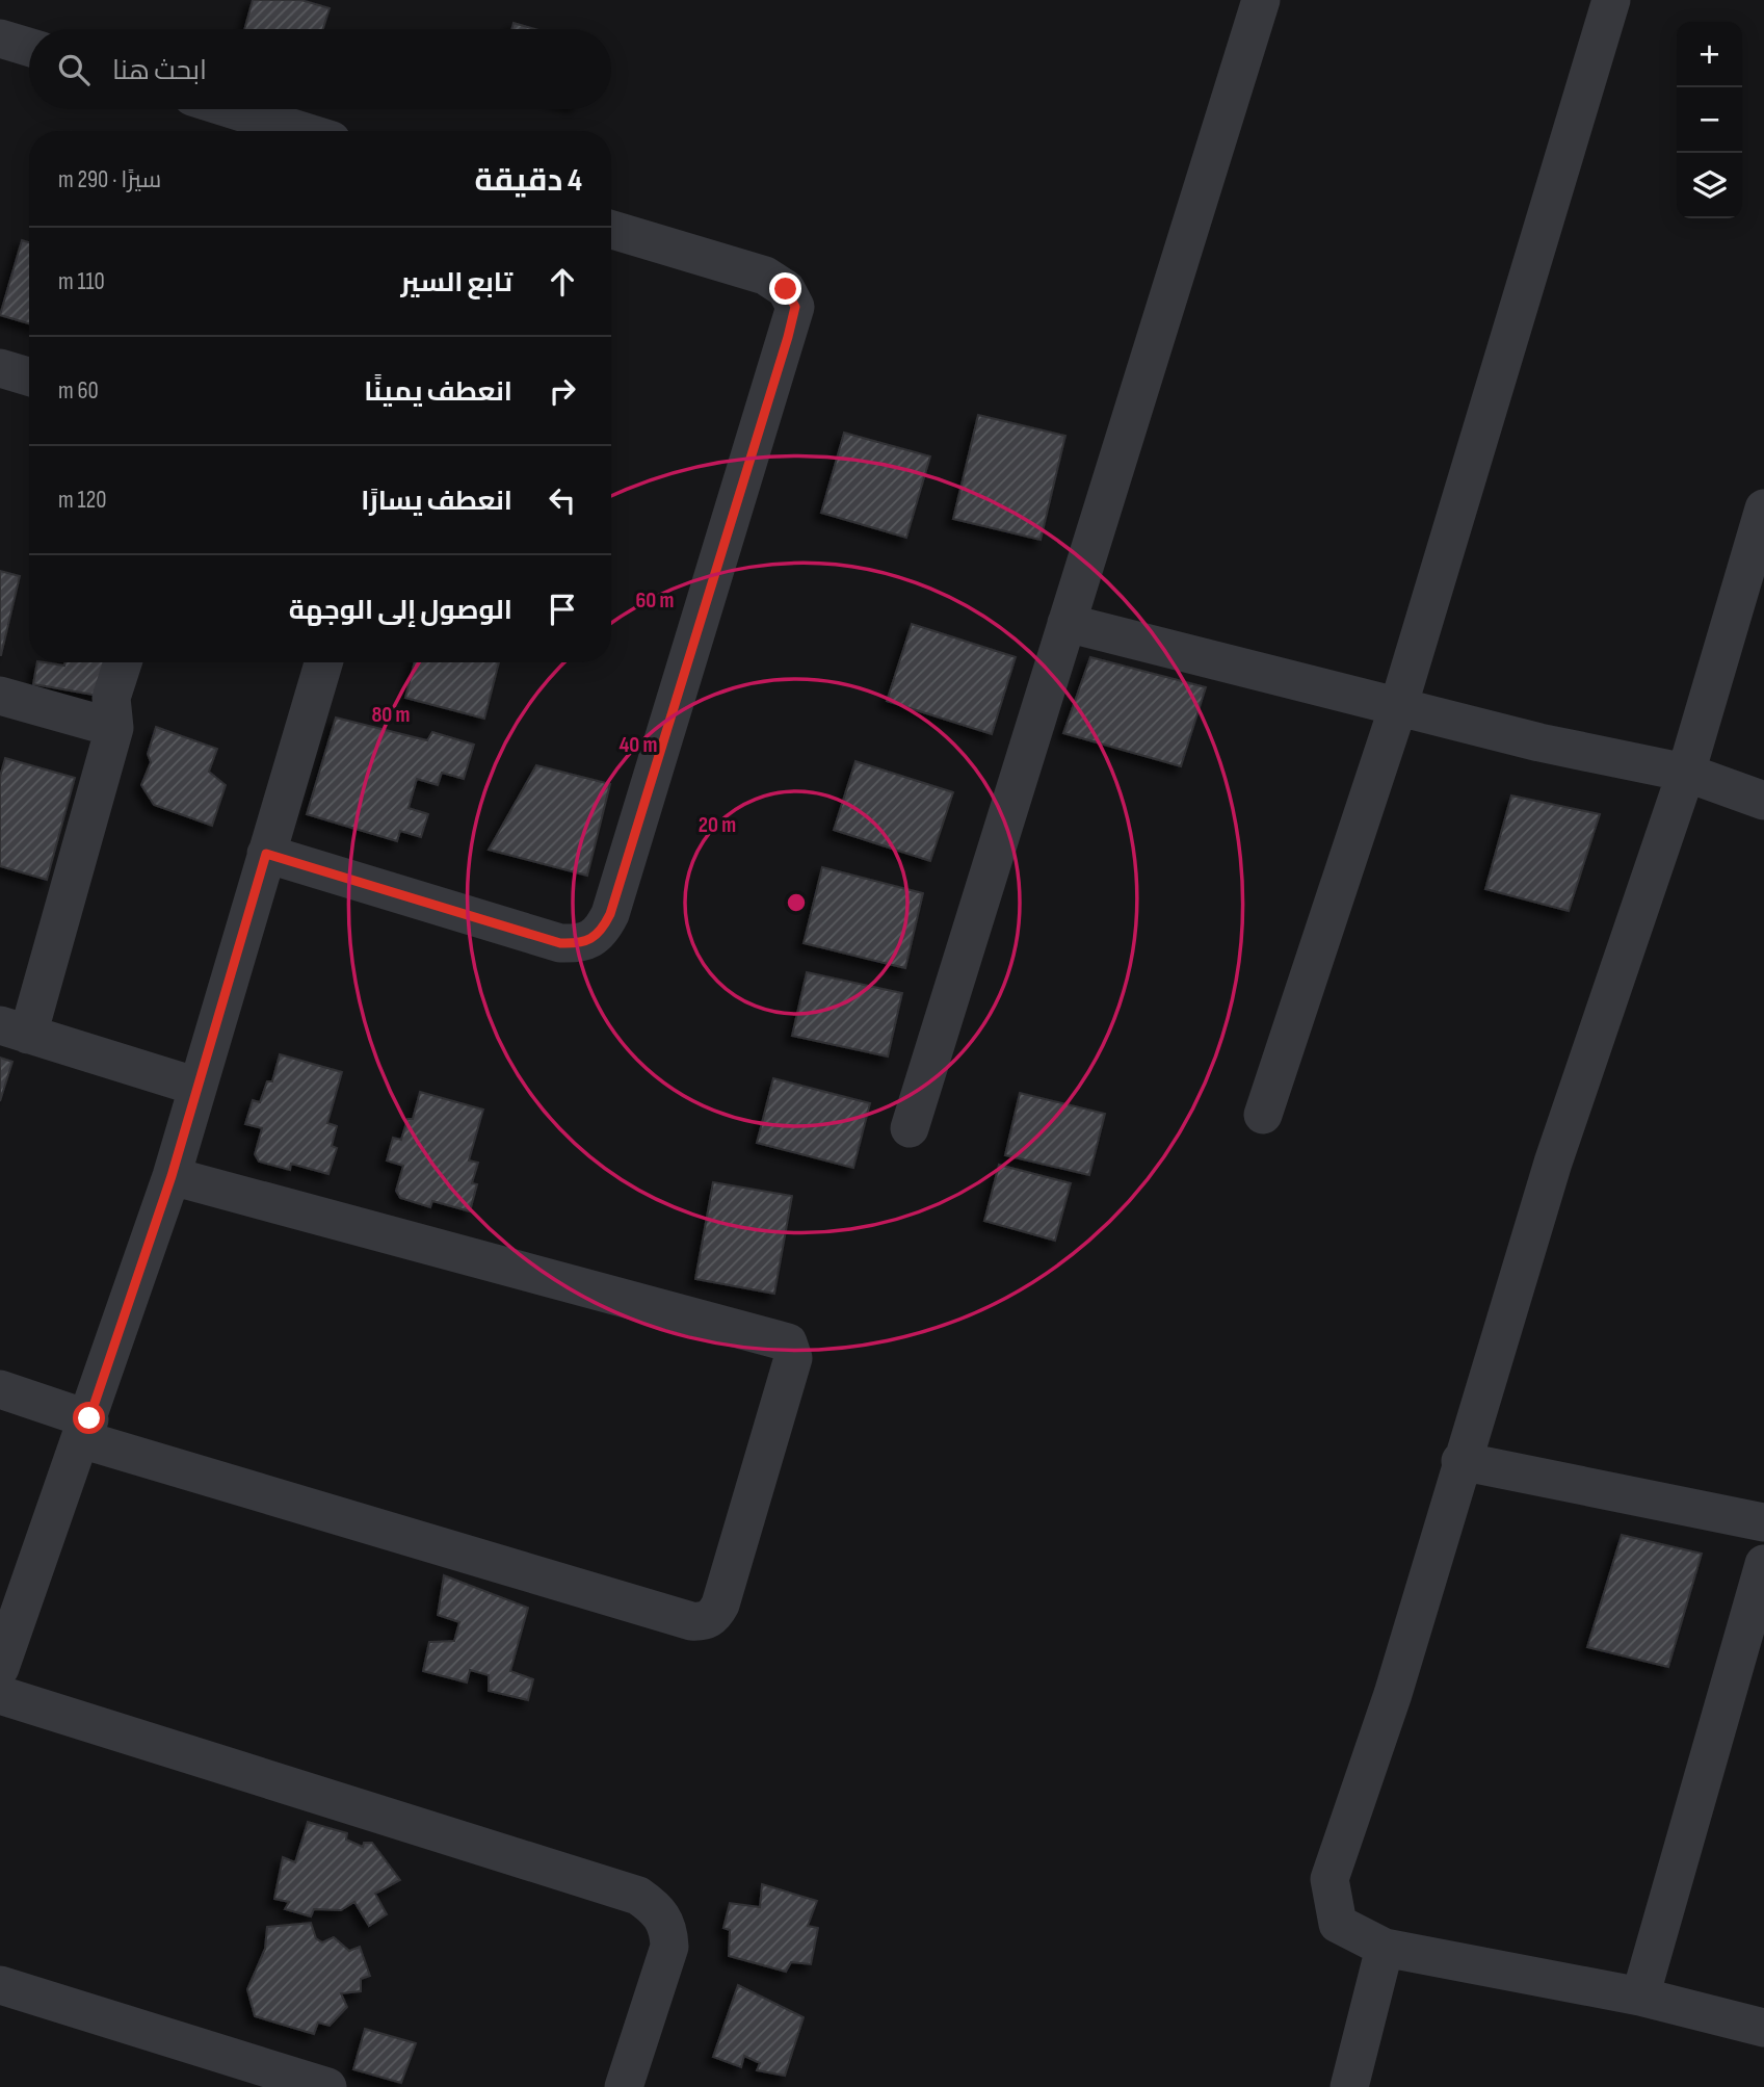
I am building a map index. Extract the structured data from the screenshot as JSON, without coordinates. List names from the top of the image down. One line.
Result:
{"page":{"map_buttons":["+","−"],"search":"ابحث هنا","heading":["4 دقيقة","سيرًا · 290 m"],"list":[["تابع السير","110 m"],["انعطف يمينًا","60 m"],["انعطف يسارًا","120 m"],"الوصول إلى الوجهة"]},"rings":["60 m","80 m","40 m","20 m"]}
